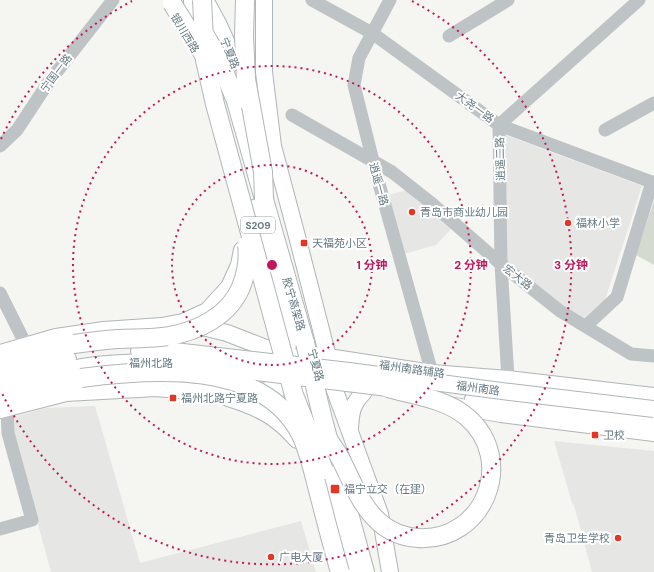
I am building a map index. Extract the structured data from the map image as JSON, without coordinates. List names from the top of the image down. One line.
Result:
{"streets":{"highway":["S209","胶宁高架路"],"main road":["银川西路","宁夏路","福州北路","福州南路辅路","福州南路"],"street":["宁国一路","大尧一路","逍遥二路","逍遥一路","宏大路"]},"crossings":[["宁夏路","福州北路"],["宁夏路","福州南路辅路"],["宁夏路","福州南路"],["大尧一路","逍遥二路"],["大尧一路","逍遥一路"],["逍遥二路","宏大路"],["逍遥二路","福州南路辅路"],["逍遥一路","宏大路"],["逍遥一路","福州南路辅路"],["福州北路","福州南路辅路"],["福州北路","福州南路"],["福州南路辅路","福州南路"]],"places":{"other":["青岛市商业幼儿园","福林小学","青岛卫生学校","广电大厦"],"transit":["天福苑小区","福州北路宁夏路","卫校","福宁立交（在建）"]},"rings":["1 分钟","2 分钟","3 分钟"]}
